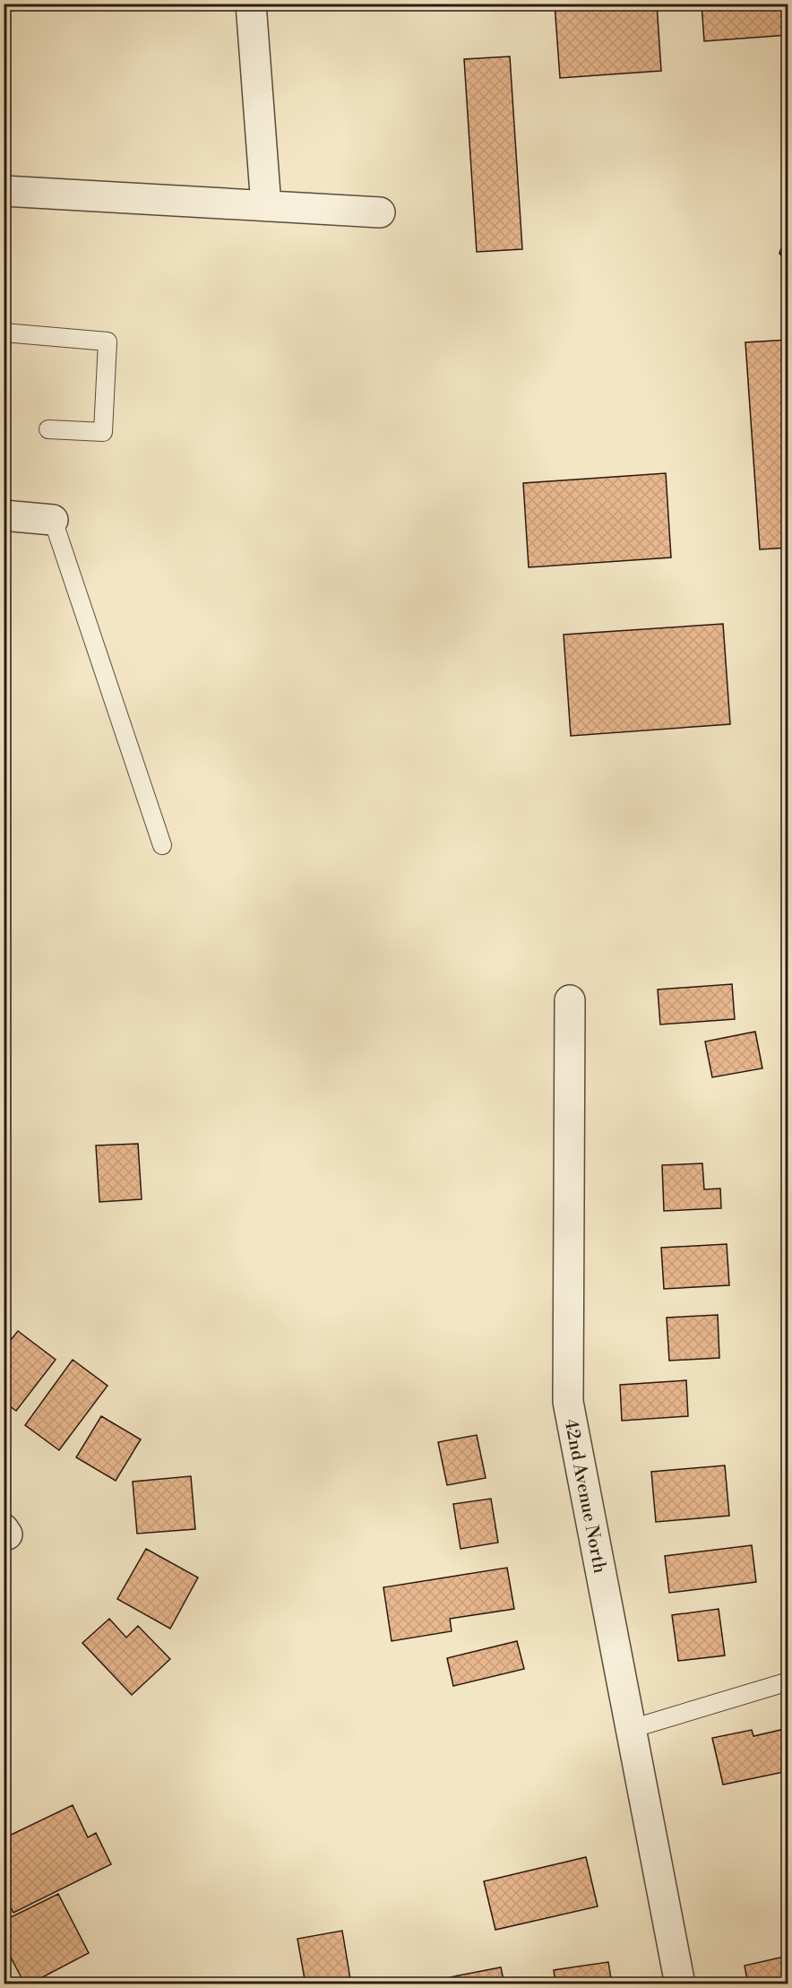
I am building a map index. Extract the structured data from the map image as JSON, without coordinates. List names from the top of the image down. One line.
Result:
{"streets":{"street":["42nd Avenue North"]}}
